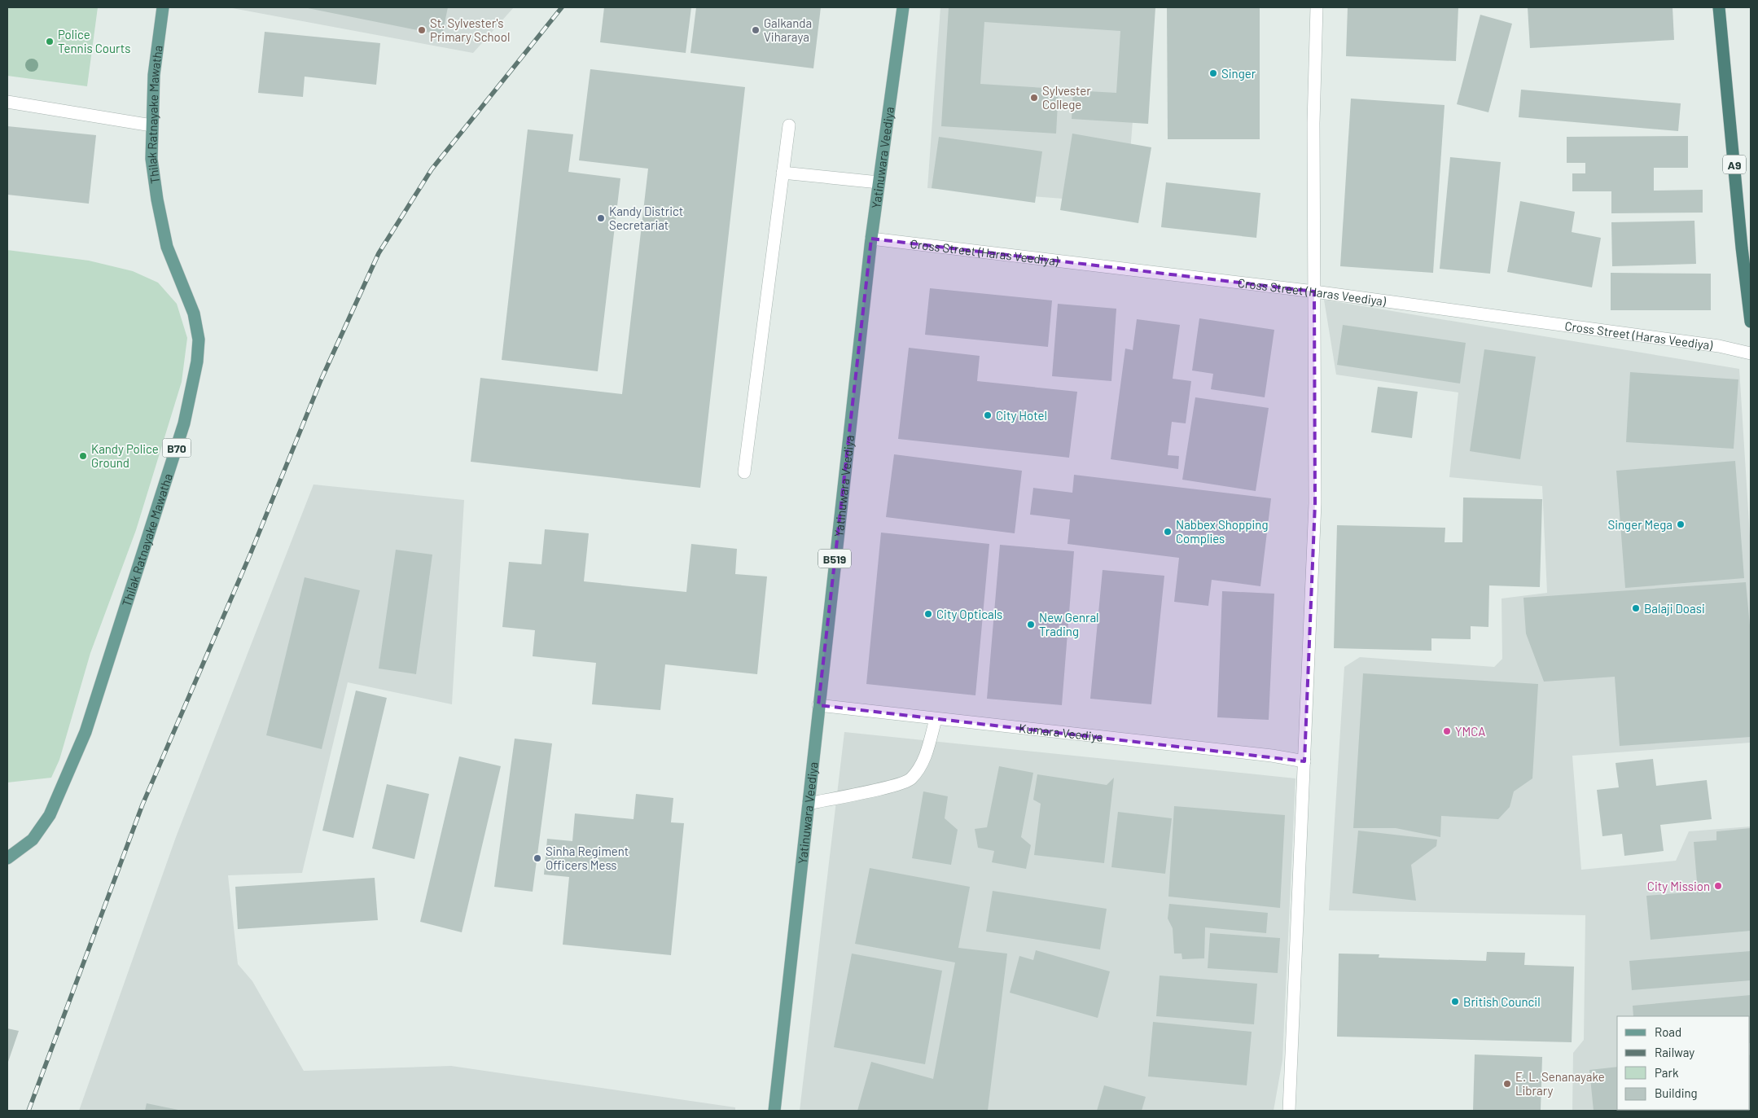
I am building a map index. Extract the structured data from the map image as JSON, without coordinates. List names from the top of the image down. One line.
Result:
{"streets":{"highway":["A9"],"main road":["Thilak Ratnayake Mawatha","Yatinuwara Veediya","B70","B519"],"street":["Cross Street (Haras Veediya)","Kumara Veediya"]},"crossings":[["Yatinuwara Veediya","Cross Street (Haras Veediya)"],["Yatinuwara Veediya","Kumara Veediya"]],"places":["St. Sylvester's Primary School","Galkanda Viharaya","Police Tennis Courts","Singer","Sylvester College","Kandy District Secretariat","City Hotel","Kandy Police Ground","Singer Mega","Nabbex Shopping Complies","Balaji Doasi","City Opticals","New Genral Trading","YMCA","Sinha Regiment Officers Mess","City Mission","British Council","E. L. Senanayake Library"],"legend":["Road","Railway","Park","Building"]}
